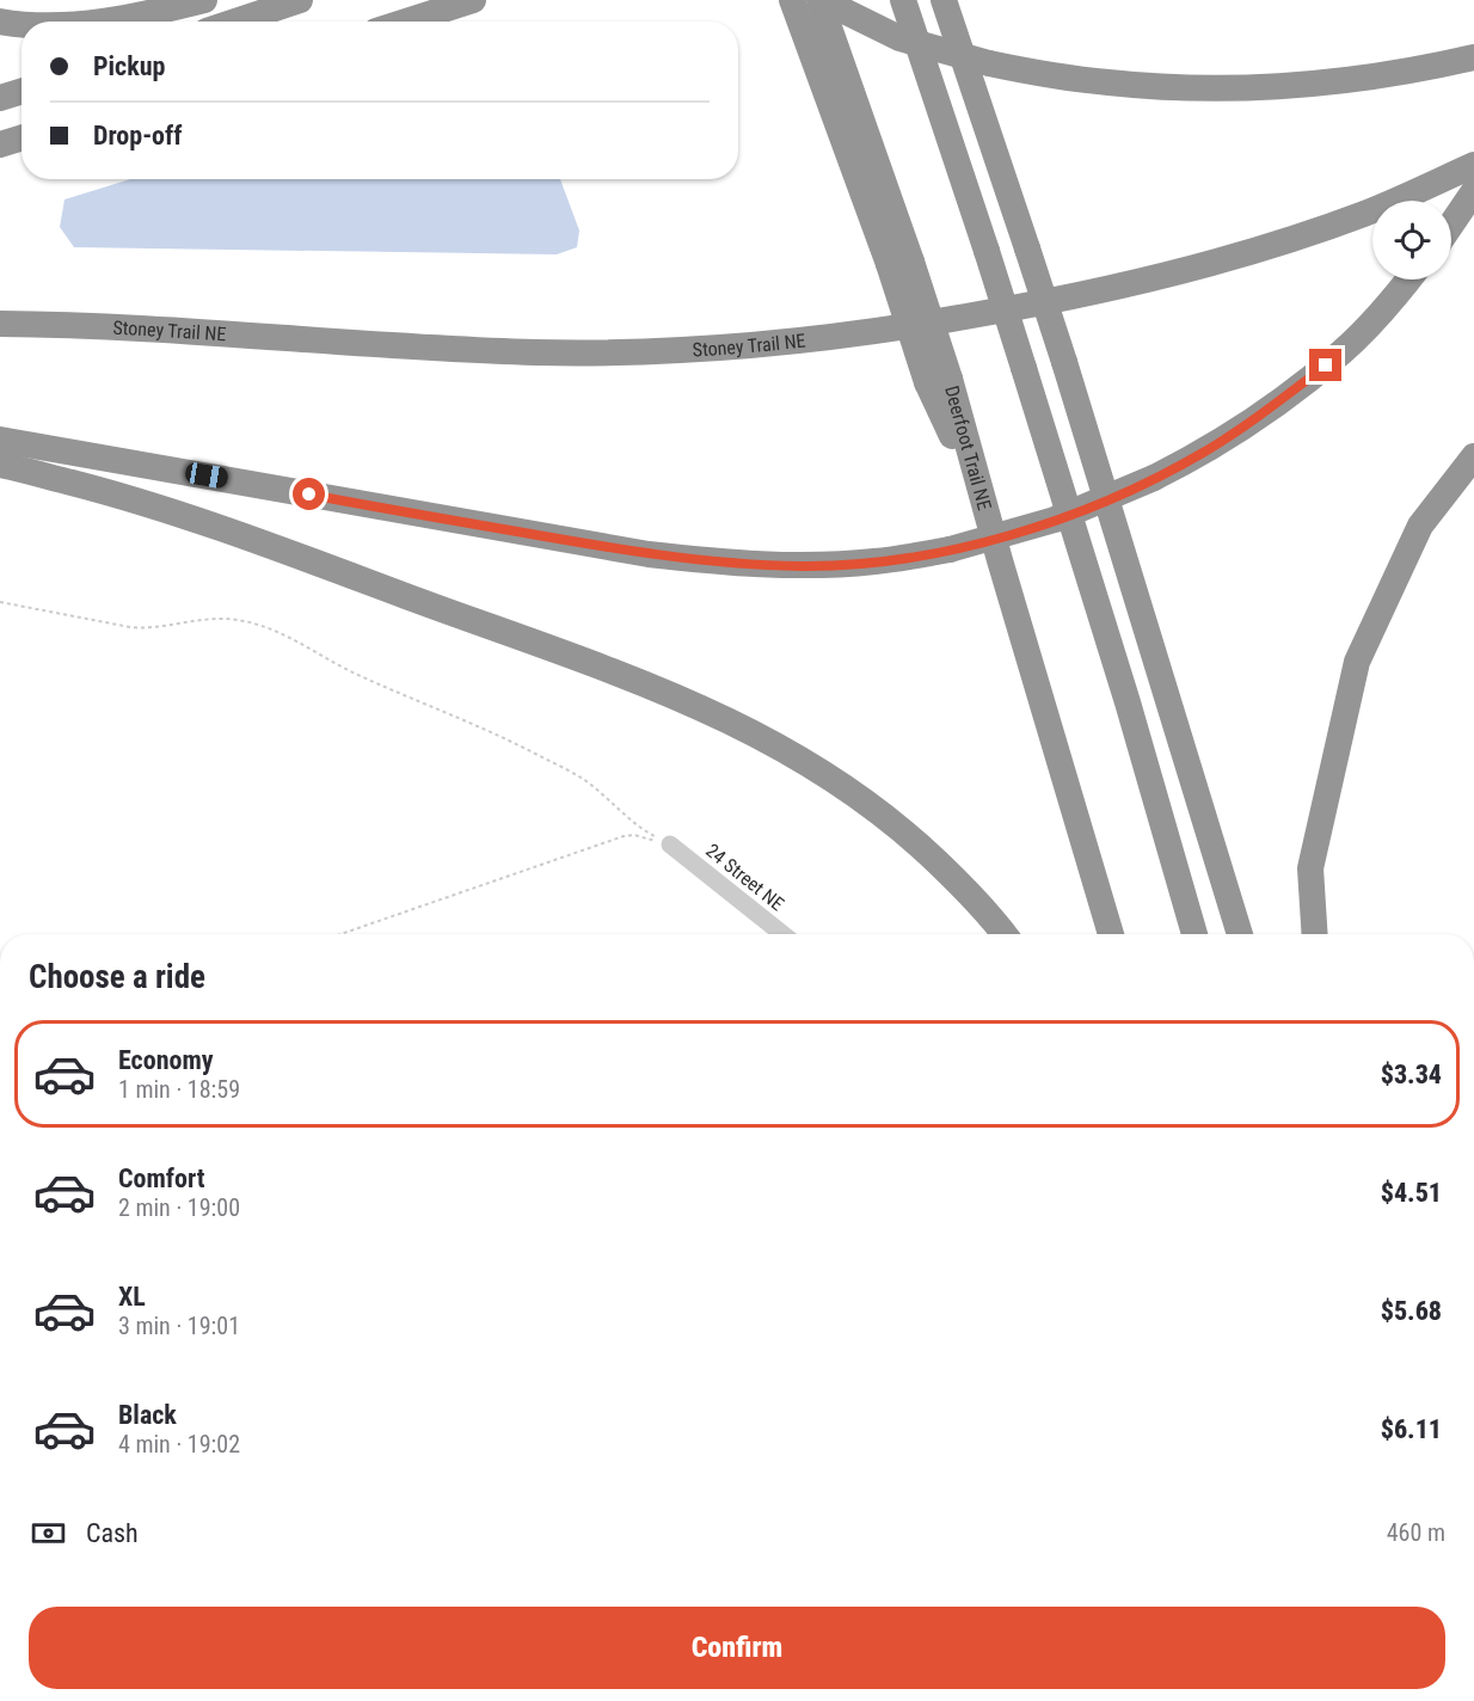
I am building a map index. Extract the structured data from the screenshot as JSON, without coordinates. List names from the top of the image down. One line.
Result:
{"streets":{"highway":["Stoney Trail NE","Deerfoot Trail NE"],"street":["24 Street NE"]},"page":{"banner":["Pickup","Drop-off"],"heading":"Choose a ride","list":[{"name":"Economy","note":"1 min · 18:59","value":"$3.34"},{"name":"Comfort","note":"2 min · 19:00","value":"$4.51"},{"name":"XL","note":"3 min · 19:01","value":"$5.68"},{"name":"Black","note":"4 min · 19:02","value":"$6.11"}],"pay":["Cash","460 m"],"buttons":"Confirm"}}
